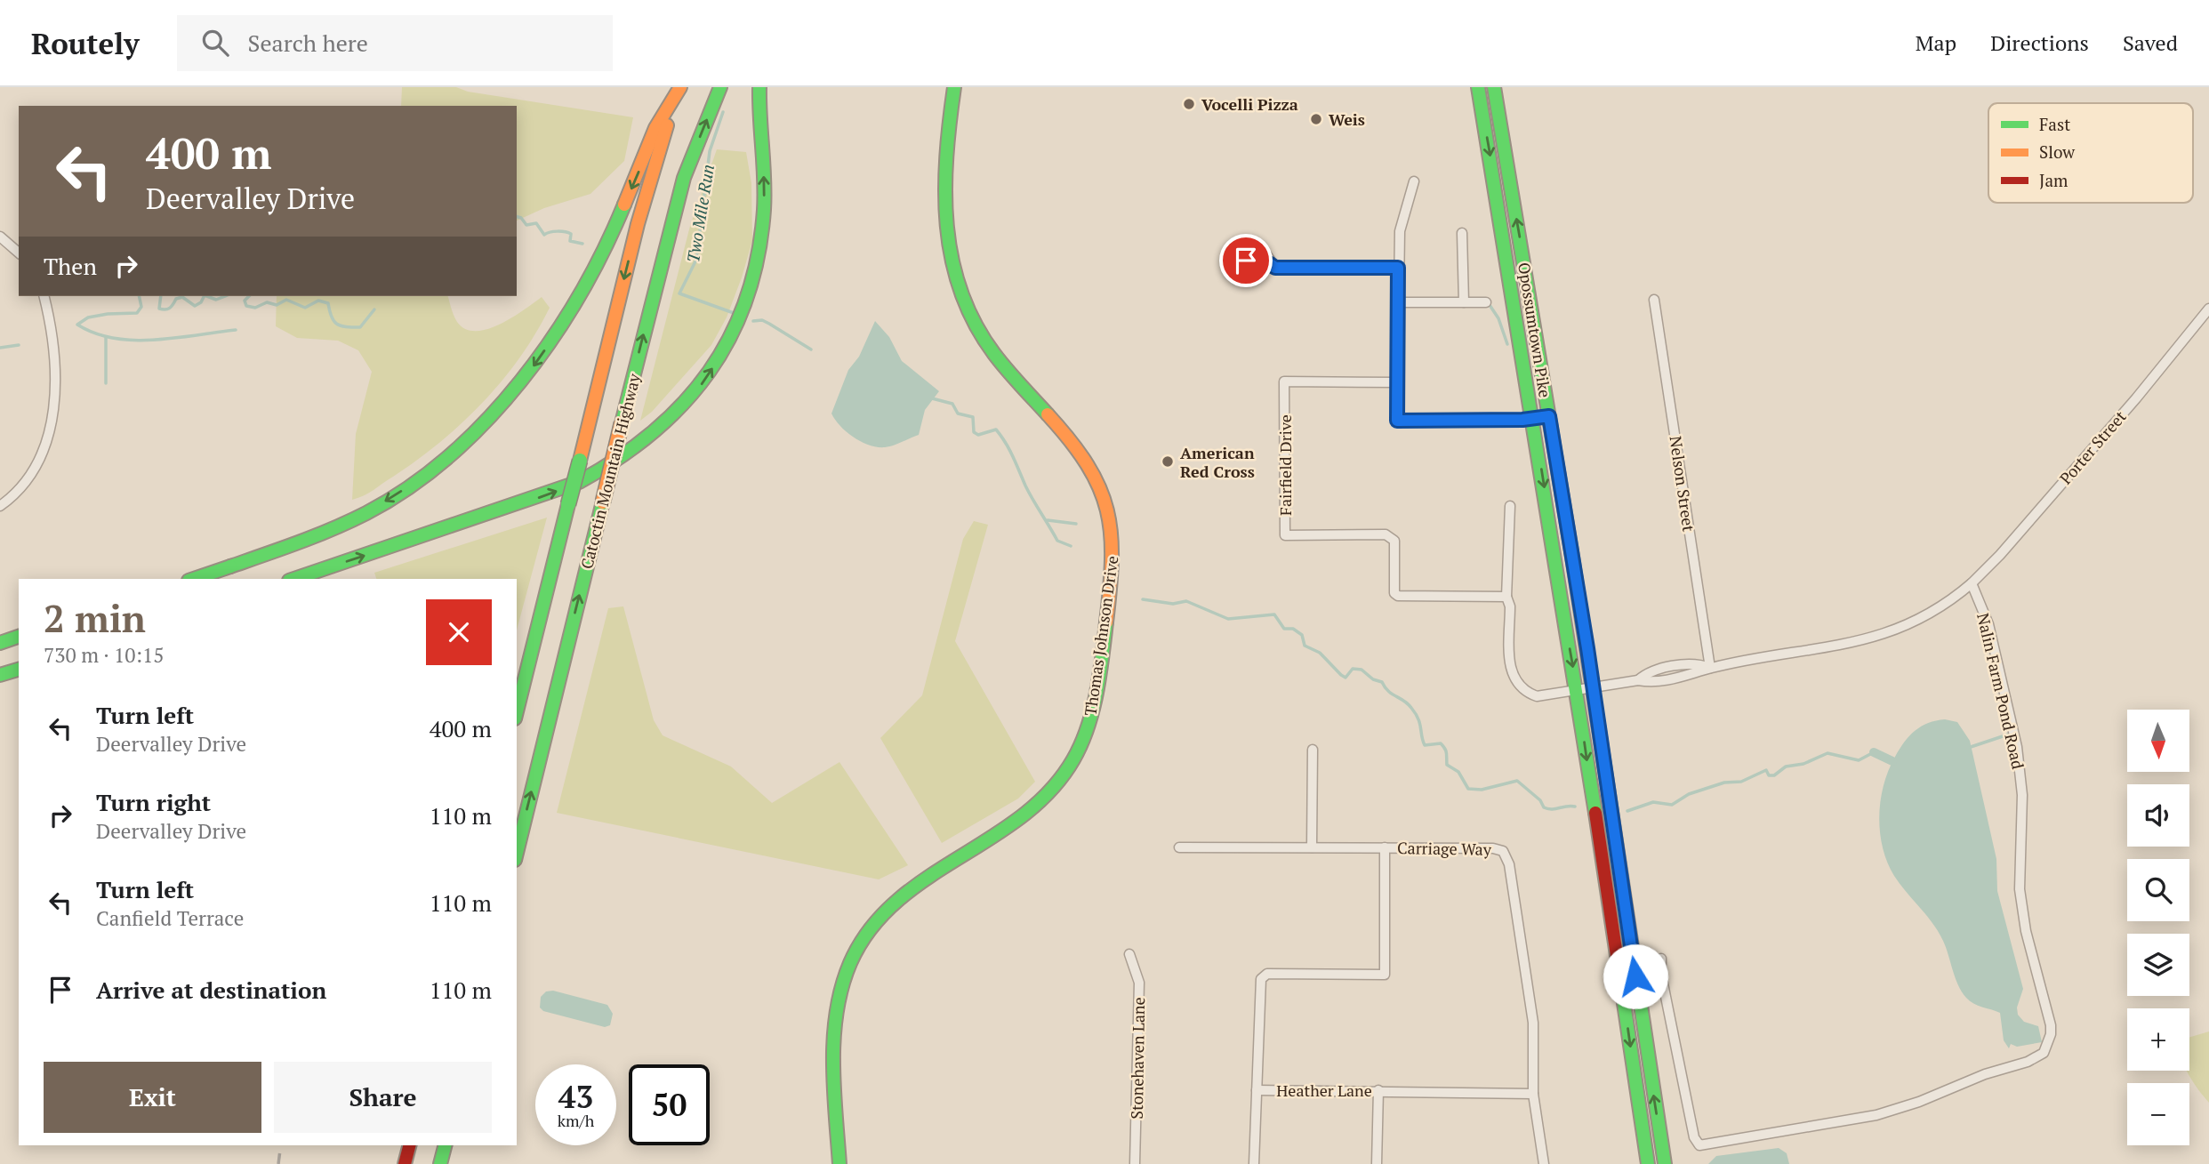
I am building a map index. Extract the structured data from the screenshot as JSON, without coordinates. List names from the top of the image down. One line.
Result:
{"streets":{"main road":["Opossumtown Pike","Catoctin Mountain Highway","Thomas Johnson Drive"],"street":["Porter Street","Fairfield Drive","Nelson Street","Nalin Farm Pond Road","Carriage Way","Stonehaven Lane","Heather Lane"]},"crossings":[["Porter Street","Nalin Farm Pond Road"],["Carriage Way","Heather Lane"]],"water":["Two Mile Run"],"places":["Vocelli Pizza","Weis","American Red Cross"],"legend":["Fast","Slow","Jam"],"north":"bottom","page":{"header":"Routely","search":"Search here","nav":["Map","Directions","Saved"],"turn":["400 m","Deervalley Drive"],"then":"Then","heading":["2 min","730 m · 10:15"],"list":[{"name":"Turn left","note":"Deervalley Drive","value":"400 m"},{"name":"Turn right","note":"Deervalley Drive","value":"110 m"},{"name":"Turn left","note":"Canfield Terrace","value":"110 m"},{"name":"Arrive at destination","value":"110 m"}],"map_buttons":["+","−"],"buttons":["Exit","Share"],"speed":"43 km/h","limit":"50"}}
